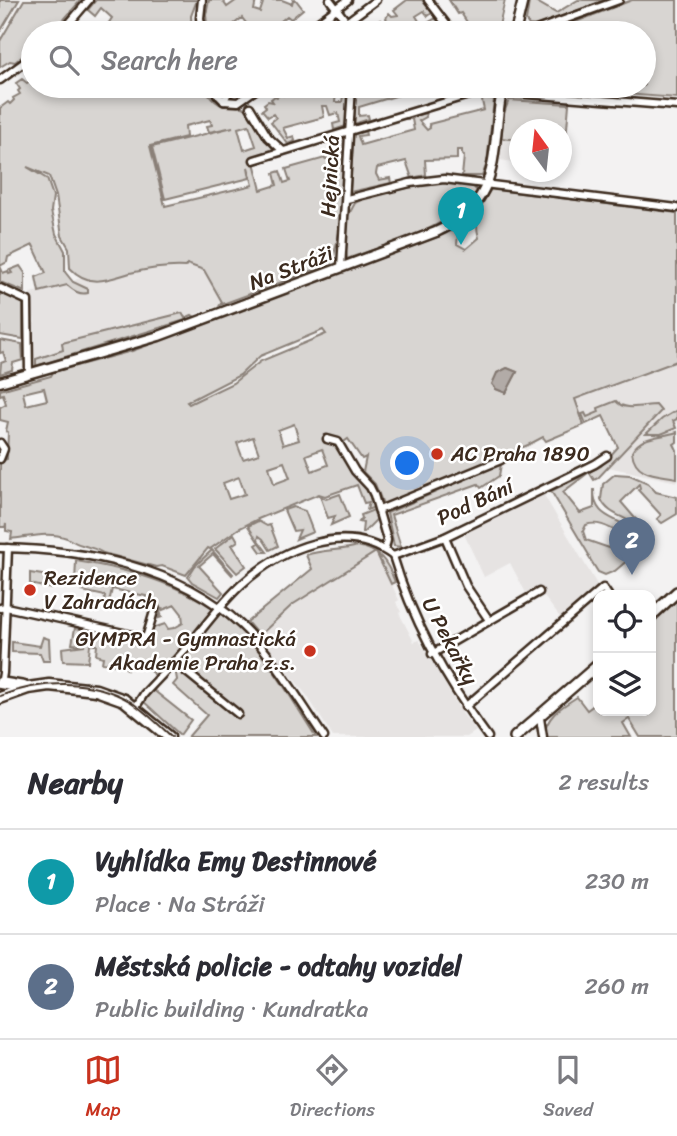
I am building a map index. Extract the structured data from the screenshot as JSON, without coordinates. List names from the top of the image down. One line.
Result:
{"streets":{"street":["Hejnická","Na Stráži","Pod Bání","U Pekařky"]},"crossings":[["Hejnická","Na Stráži"],["Pod Bání","U Pekařky"]],"places":["AC Praha 1890","Rezidence V Zahradách","GYMPRA - Gymnastická Akademie Praha z.s."],"north":"top","page":{"search":"Search here","pins":["1","2"],"heading":["Nearby","2 results"],"list":[{"mark":"1","name":"Vyhlídka Emy Destinnové","note":"Place · Na Stráži","value":"230 m"},{"mark":"2","name":"Městská policie - odtahy vozidel","note":"Public building · Kundratka","value":"260 m"}],"nav":["Map","Directions","Saved"]}}
